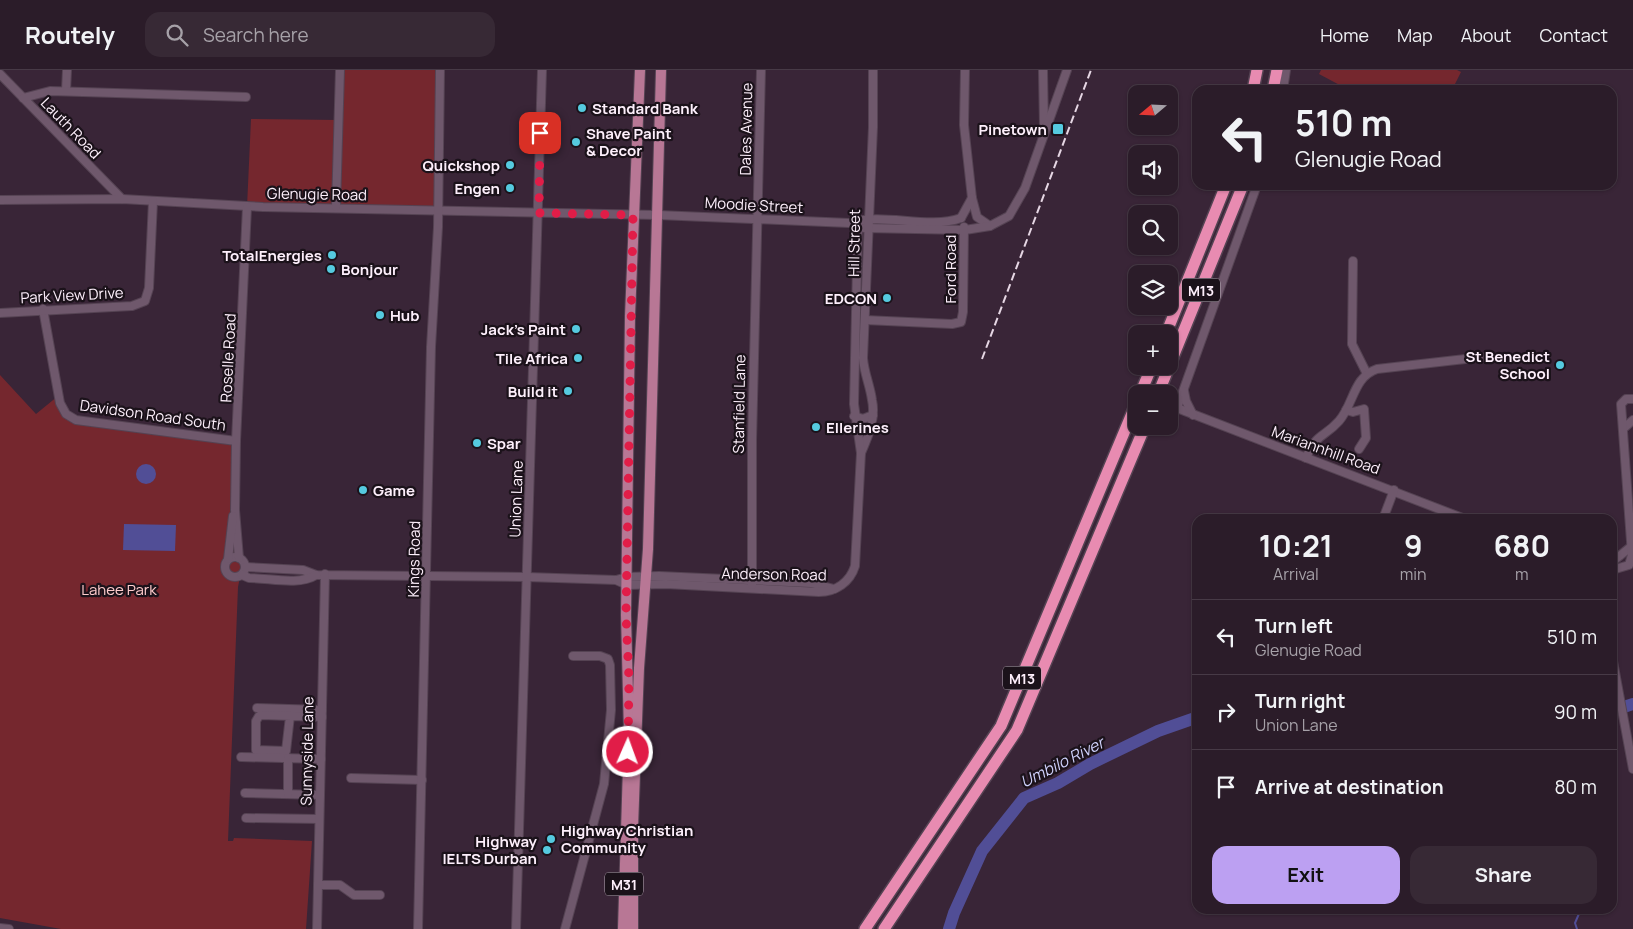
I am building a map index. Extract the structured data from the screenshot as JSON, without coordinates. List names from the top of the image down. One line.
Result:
{"streets":{"highway":["M13"],"main road":["M31"],"street":["Lauth Road","Dales Avenue","Glenugie Road","Moodie Street","Hill Street","Ford Road","Park View Drive","Roselle Road","Stanfield Lane","Davidson Road South","Mariannhill Road","Union Lane","Kings Road","Anderson Road","Sunnyside Lane"]},"crossings":[["Lauth Road","Glenugie Road"],["Dales Avenue","Moodie Street"],["Dales Avenue","Stanfield Lane"],["Glenugie Road","Moodie Street"],["Glenugie Road","Park View Drive"],["Glenugie Road","Roselle Road"],["Glenugie Road","Union Lane"],["Glenugie Road","Kings Road"],["Glenugie Road","M31"],["Moodie Street","Hill Street"],["Moodie Street","Stanfield Lane"],["Moodie Street","M31"],["Hill Street","Ford Road"],["Hill Street","Anderson Road"],["Park View Drive","Davidson Road South"],["Roselle Road","Davidson Road South"],["Roselle Road","Anderson Road"],["Stanfield Lane","Anderson Road"],["Union Lane","Anderson Road"],["Kings Road","Anderson Road"],["Anderson Road","Sunnyside Lane"],["Anderson Road","M31"]],"water":["Umbilo River"],"parks":["Lahee Park"],"places":{"other":["Standard Bank","Shave Paint & Decor","Quickshop","Engen","TotalEnergies","Bonjour","EDCON","Hub","Jack's Paint","Tile Africa","St Benedict School","Build it","Ellerines","Spar","Game","Highway Christian Community","Highway IELTS Durban"],"transit":["Pinetown"]},"north":"left","page":{"header":"Routely","search":"Search here","nav":["Home","Map","About","Contact"],"map_buttons":["+","−"],"turn":["510 m","Glenugie Road"],"eta":["10:21","Arrival","9","min","680","m"],"list":[{"name":"Turn left","note":"Glenugie Road","value":"510 m"},{"name":"Turn right","note":"Union Lane","value":"90 m"},{"name":"Arrive at destination","value":"80 m"}],"buttons":["Exit","Share"]}}
